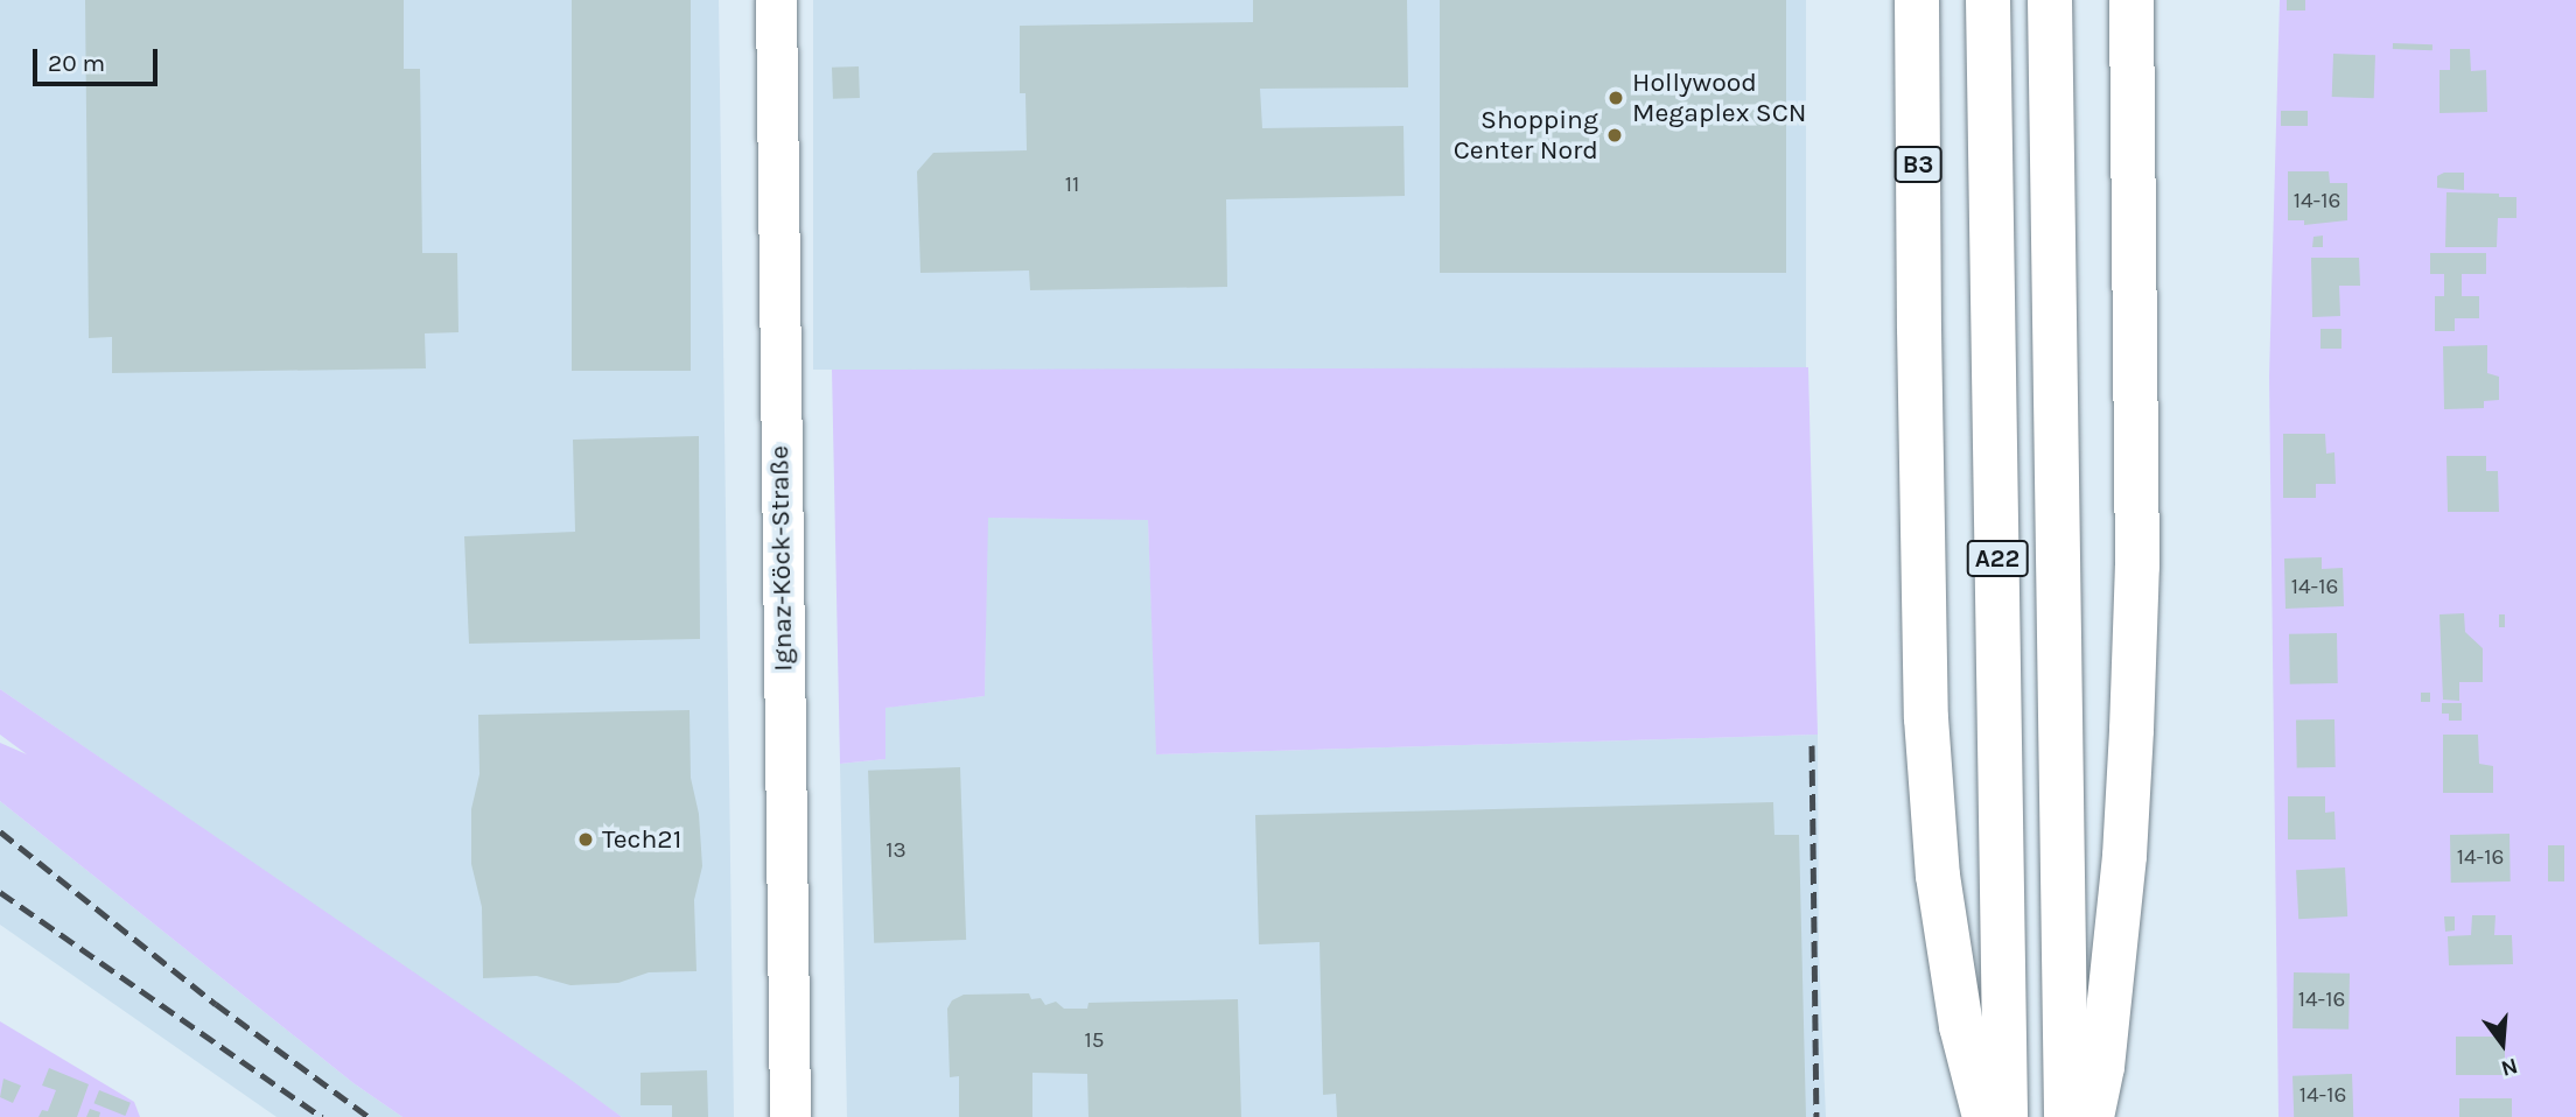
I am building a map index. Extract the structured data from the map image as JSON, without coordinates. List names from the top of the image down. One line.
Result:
{"streets":{"main road":["B3","A22"],"street":["Ignaz-Köck-Straße"]},"places":["Hollywood Megaplex SCN","Shopping Center Nord","Tech21"],"house_numbers":["11","14-16","14-16","13","14-16","14-16","15","14-16"],"scale_bar":"20 m","north":"bottom"}
